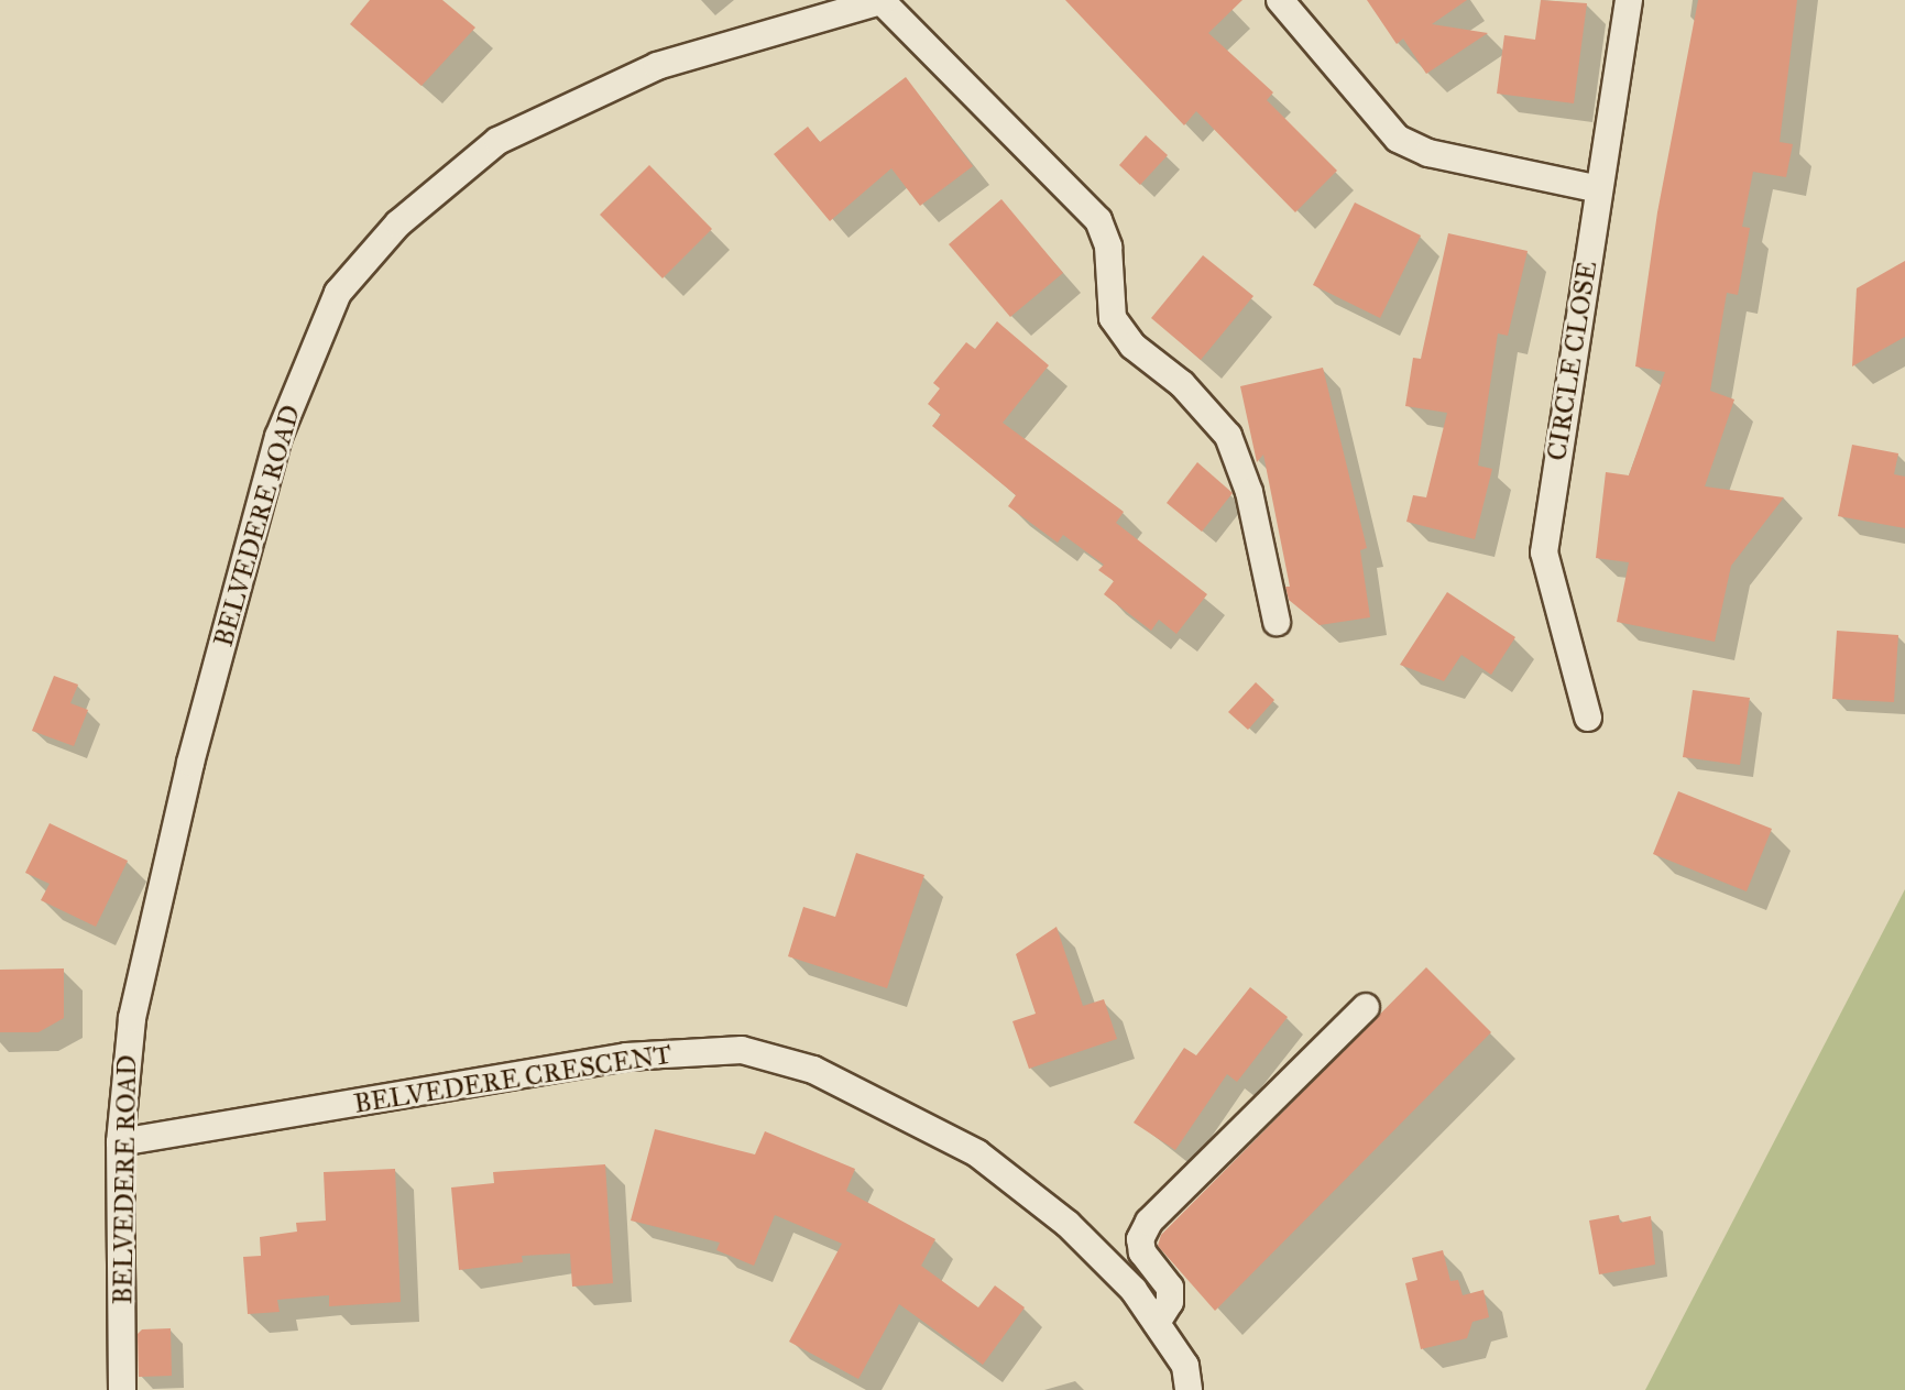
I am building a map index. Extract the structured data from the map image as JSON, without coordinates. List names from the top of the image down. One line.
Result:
{"streets":{"street":["CIRCLE CLOSE","BELVEDERE ROAD","BELVEDERE CRESCENT"]},"crossings":[["BELVEDERE ROAD","BELVEDERE CRESCENT"]]}
